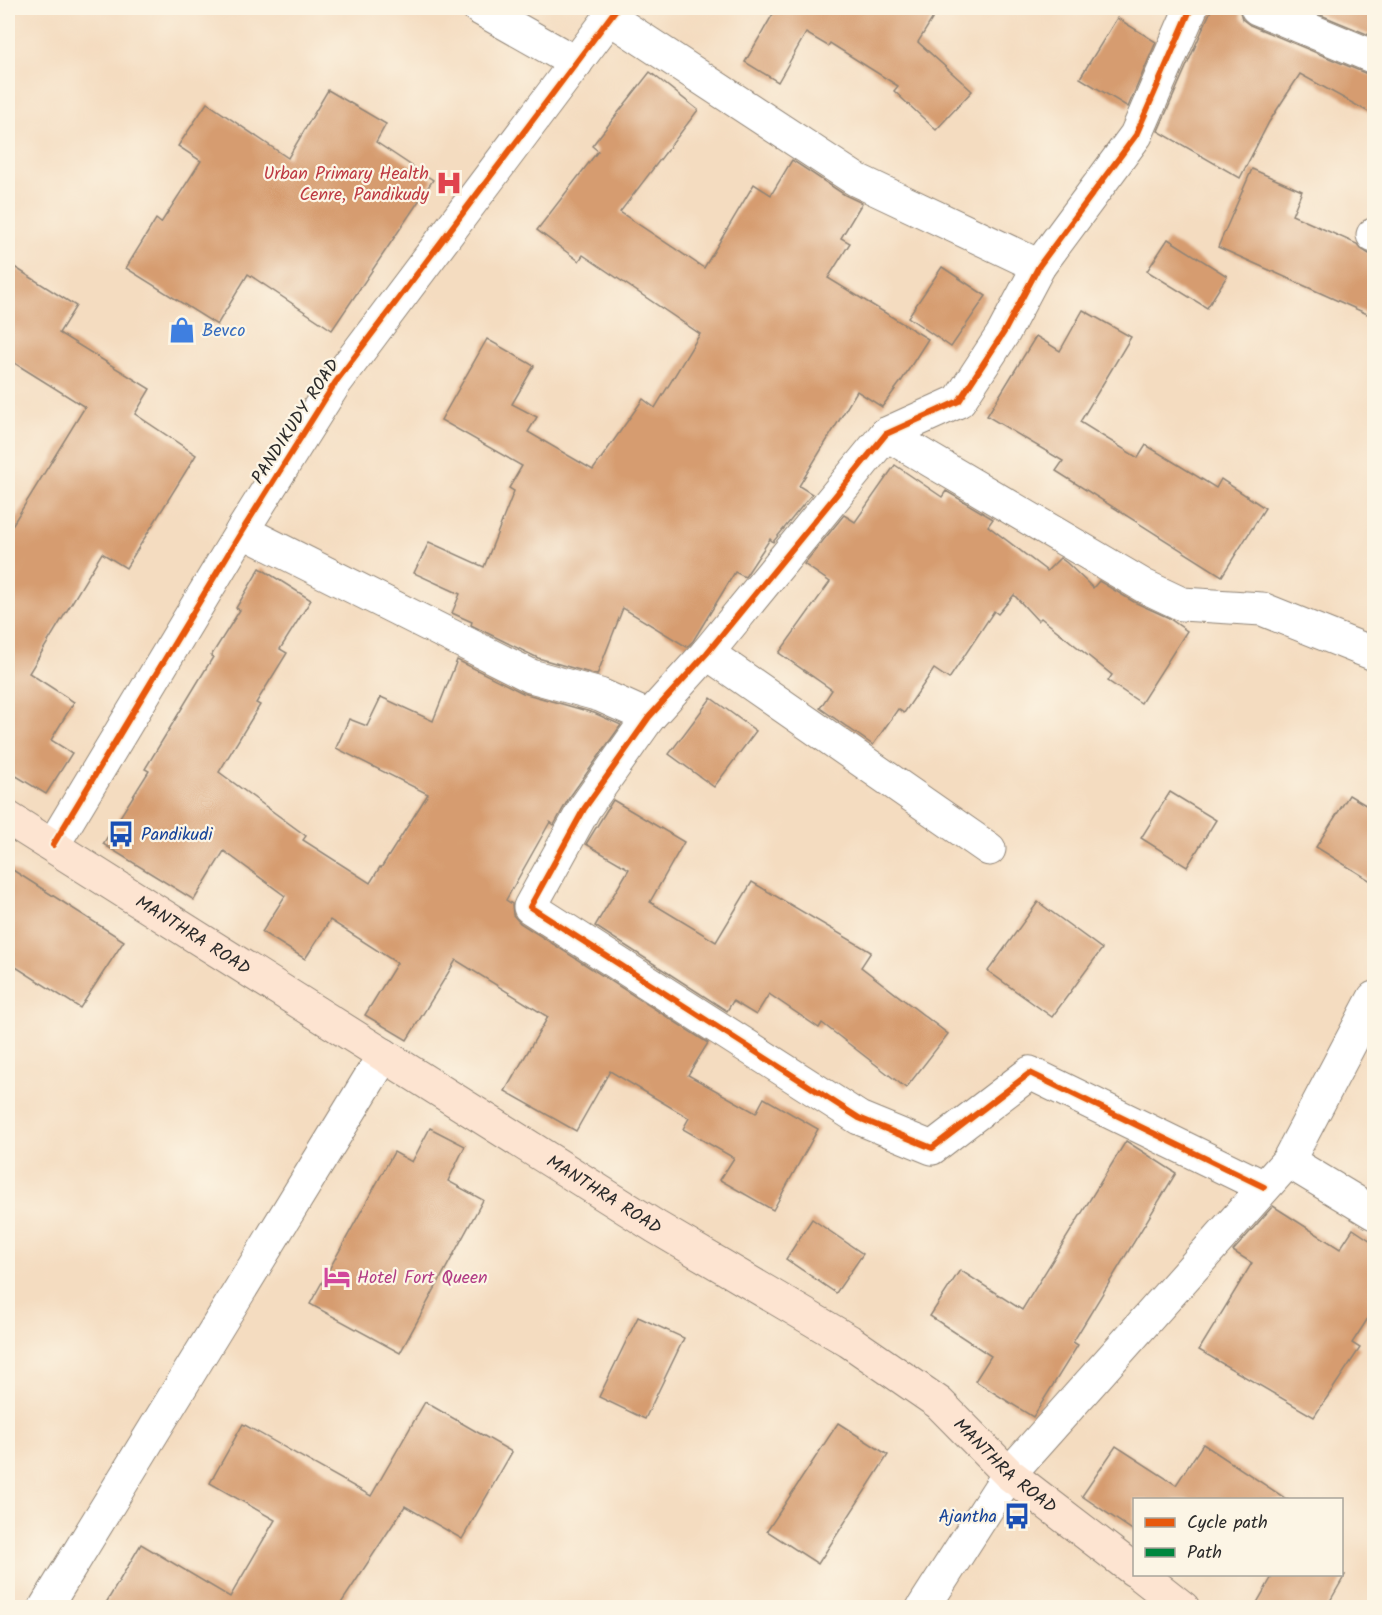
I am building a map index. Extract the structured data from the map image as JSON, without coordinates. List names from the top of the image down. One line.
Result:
{"streets":{"main road":["MANTHRA ROAD"],"street":["PANDIKUDY ROAD"]},"crossings":[["PANDIKUDY ROAD","MANTHRA ROAD"]],"places":{"hospital":["Urban Primary Health Cenre, Pandikudy"],"shop":["Bevco"],"bus stop":["Pandikudi","Ajantha"],"hotel":["Hotel Fort Queen"]},"legend":["Cycle path","Path"]}
